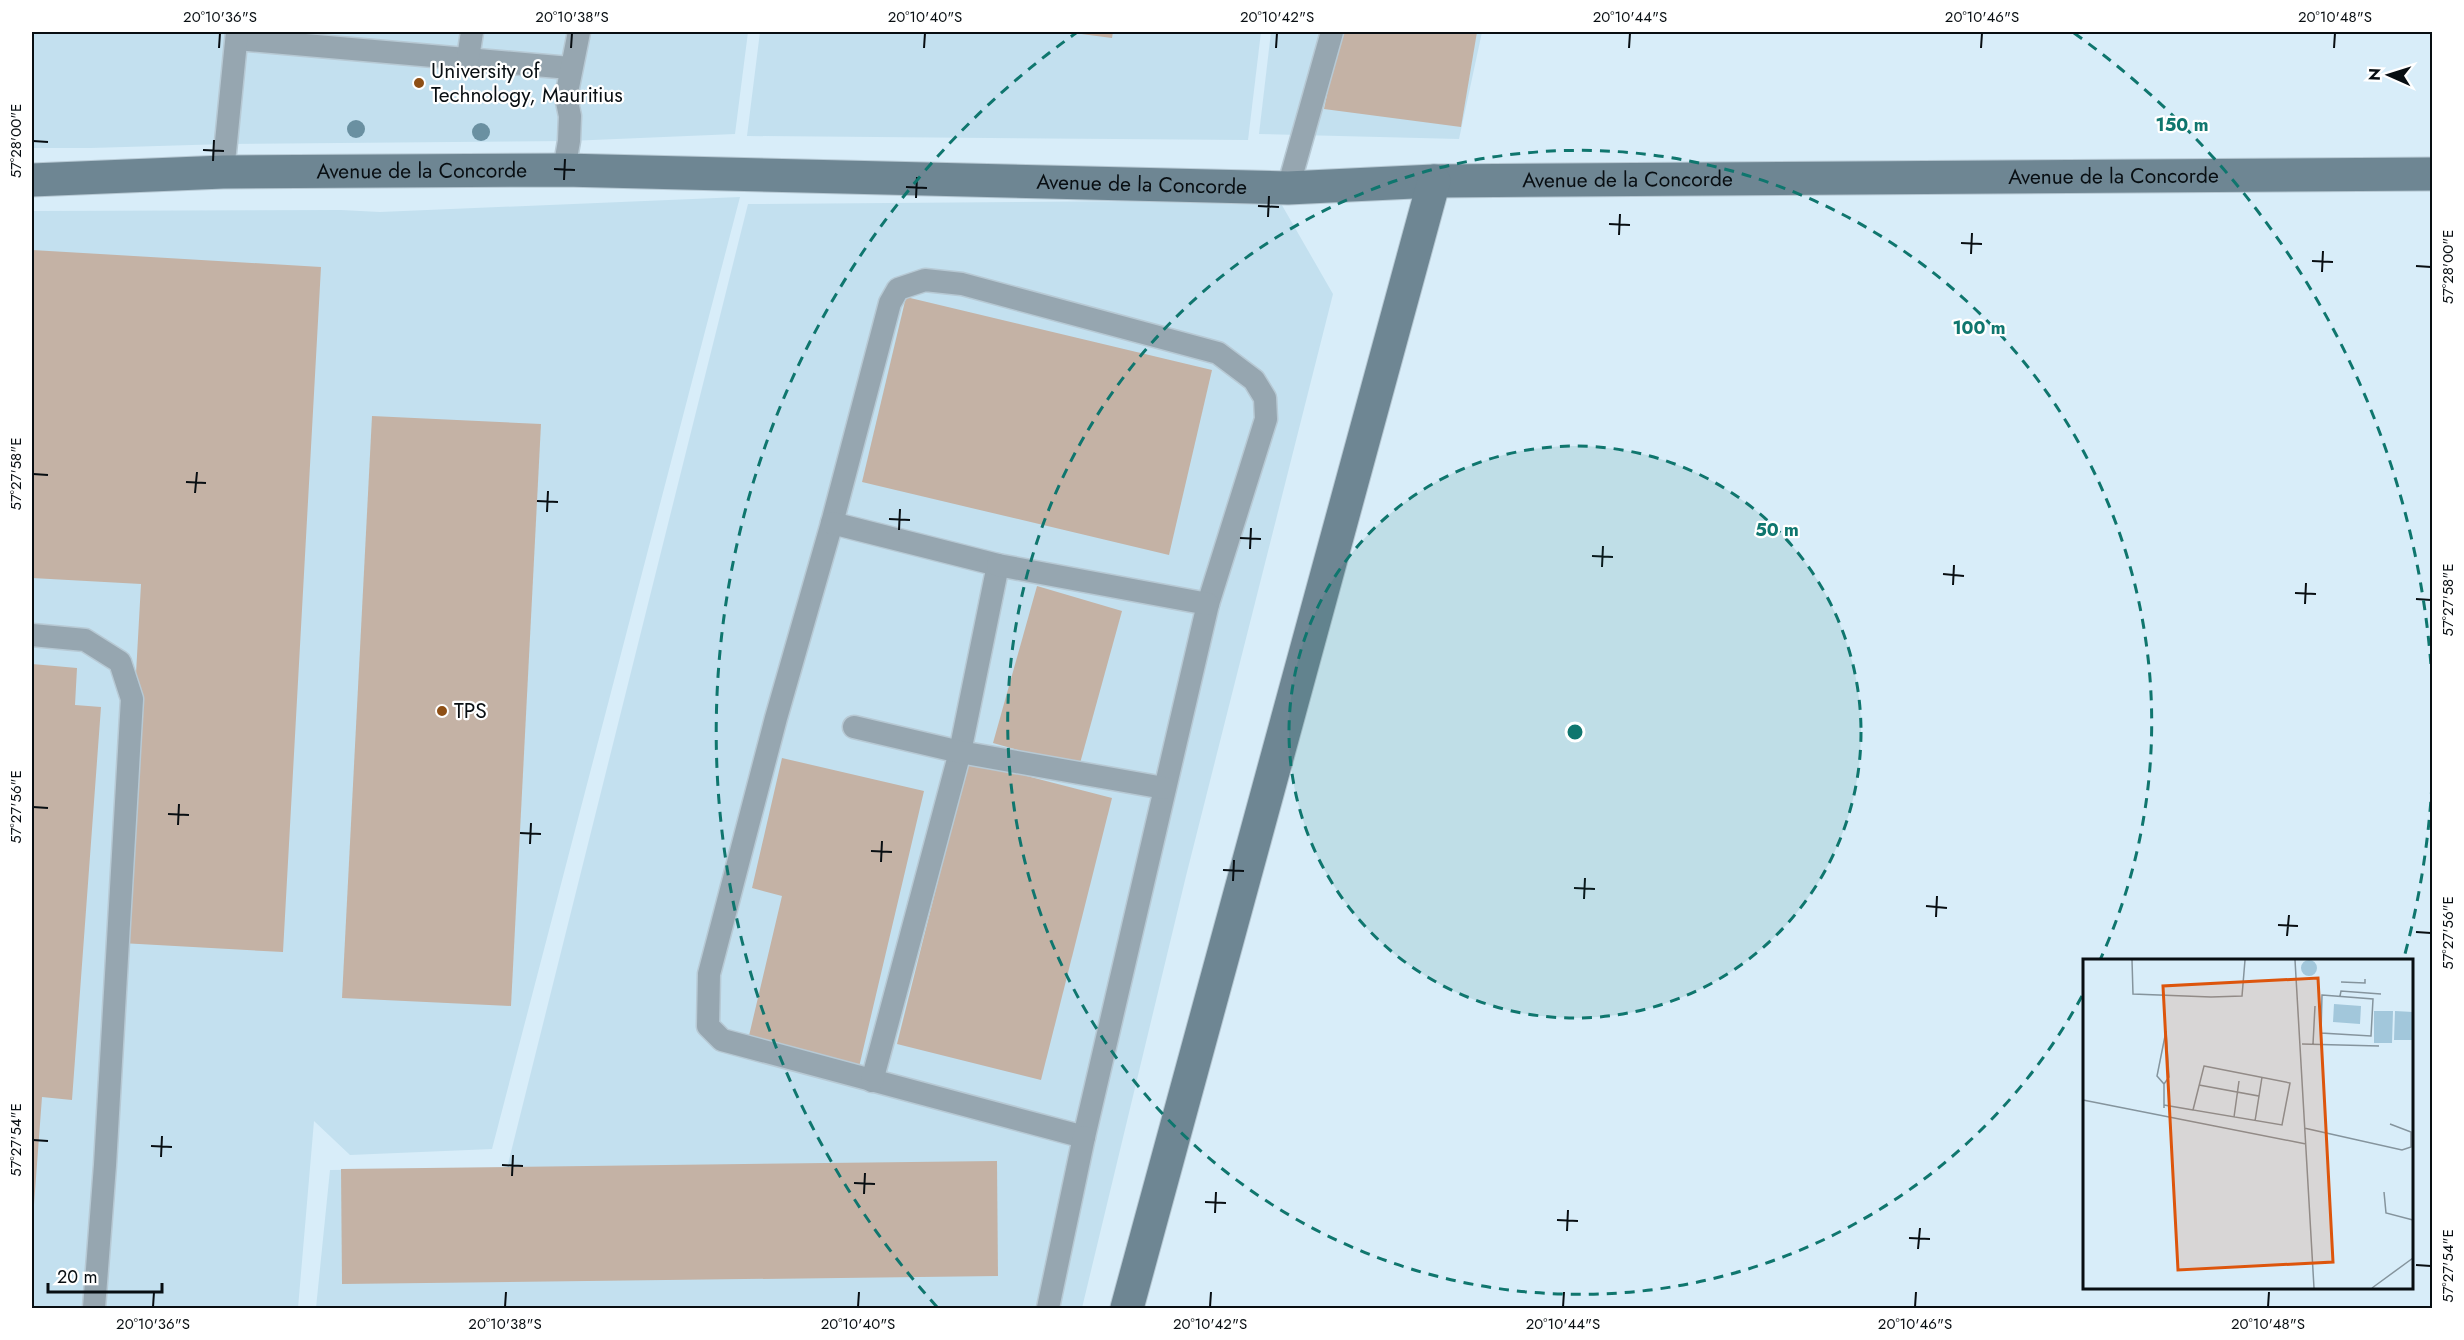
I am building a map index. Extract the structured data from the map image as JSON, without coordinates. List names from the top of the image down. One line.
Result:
{"streets":{"street":["Avenue de la Concorde"]},"places":["University of Technology, Mauritius","TPS"],"scale_bar":"20 m","north":"left","coordinates":["20°10'36\"S","20°10'38\"S","20°10'40\"S","20°10'42\"S","20°10'44\"S","20°10'46\"S","20°10'48\"S","57°28'00\"E","57°27'58\"E","57°27'56\"E","57°27'54\"E"],"rings":["150 m","100 m","50 m"]}
